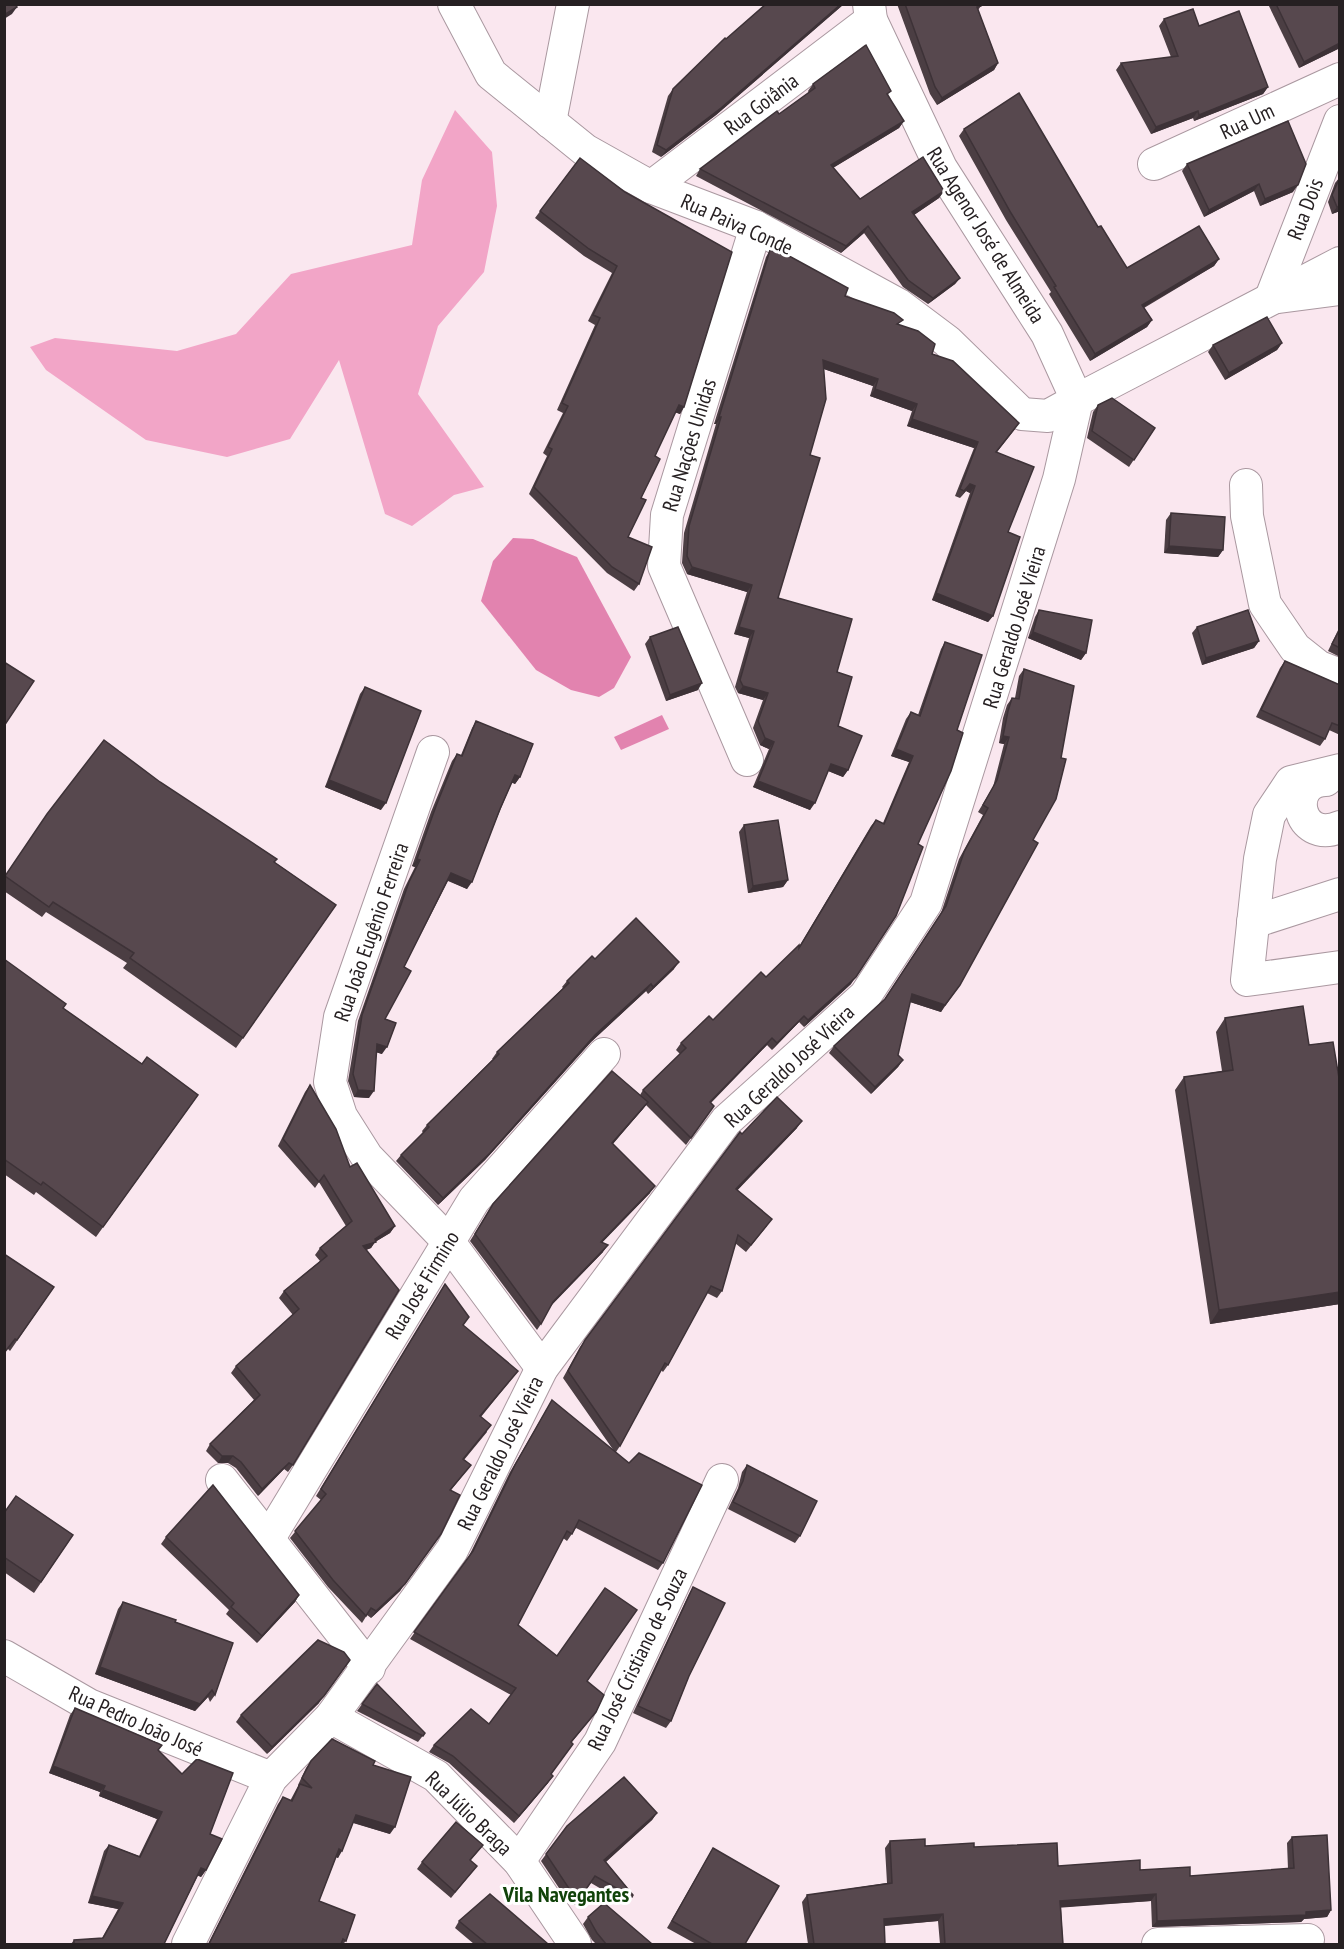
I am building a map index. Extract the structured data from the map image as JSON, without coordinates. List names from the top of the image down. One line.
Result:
{"streets":{"street":["Rua Goiânia","Rua Um","Rua Dois","Rua Paiva Conde","Rua Agenor José de Almeida","Rua Nações Unidas","Rua Geraldo José Vieira","Rua João Eugênio Ferreira","Rua José Firmino","Rua José Cristiano de Souza","Rua Pedro João José","Rua Júlio Braga"]},"crossings":[["Rua Goiânia","Rua Paiva Conde"],["Rua Goiânia","Rua Agenor José de Almeida"],["Rua Paiva Conde","Rua Agenor José de Almeida"],["Rua Paiva Conde","Rua Nações Unidas"],["Rua Paiva Conde","Rua Geraldo José Vieira"],["Rua Agenor José de Almeida","Rua Geraldo José Vieira"],["Rua Geraldo José Vieira","Rua João Eugênio Ferreira"],["Rua Geraldo José Vieira","Rua Pedro João José"],["Rua Geraldo José Vieira","Rua Júlio Braga"],["Rua João Eugênio Ferreira","Rua José Firmino"],["Rua José Cristiano de Souza","Rua Júlio Braga"]],"districts":["Vila Navegantes"]}
